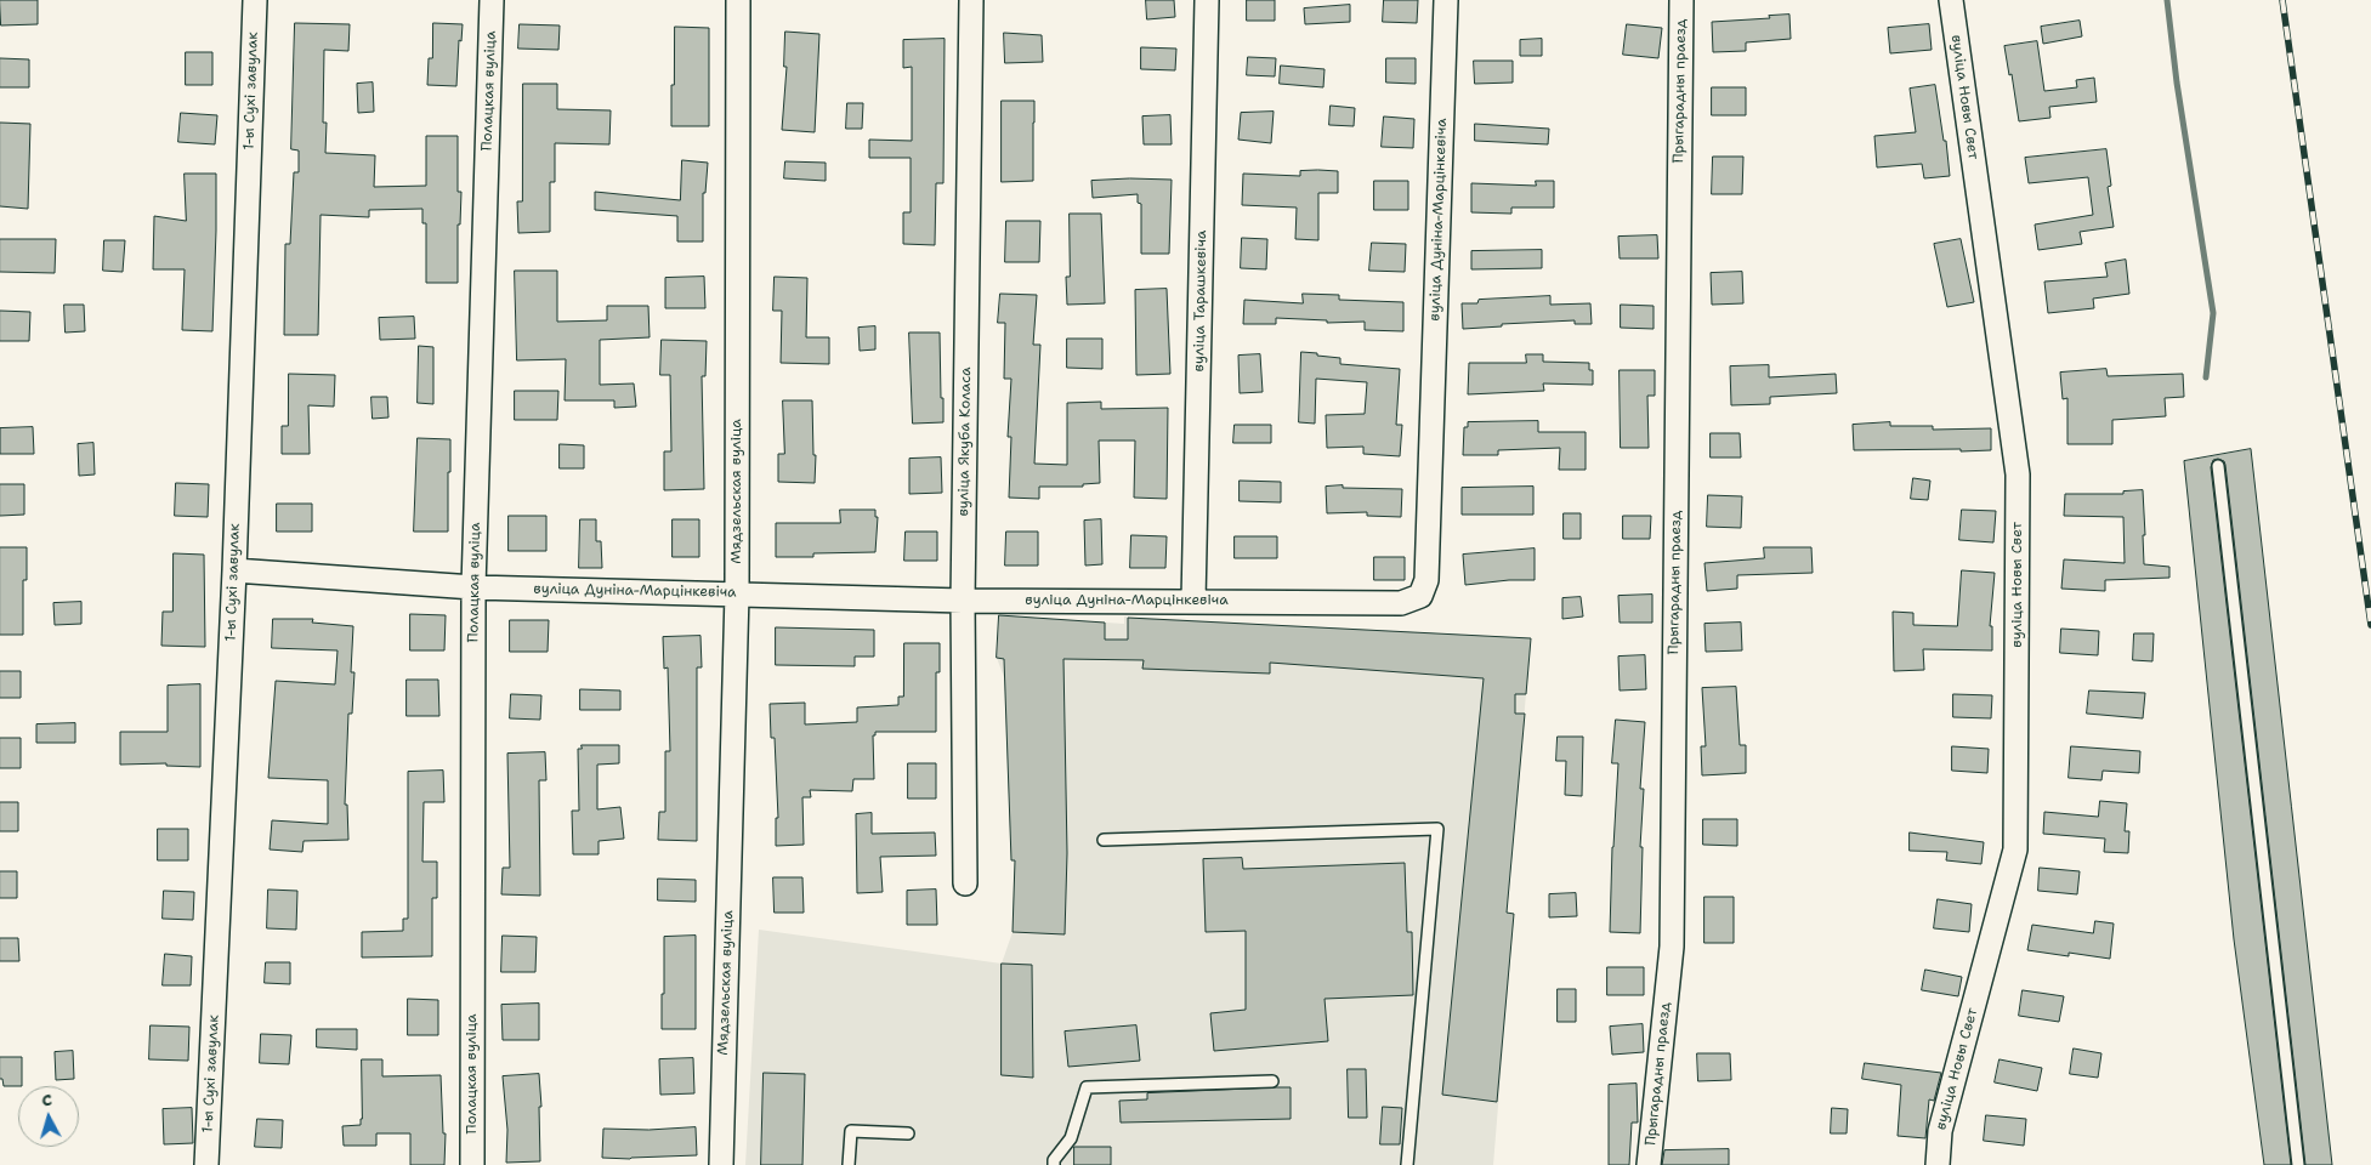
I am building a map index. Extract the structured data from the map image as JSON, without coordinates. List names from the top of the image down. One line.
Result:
{"streets":{"street":["1-ы Сухі завулак","Полацкая вуліца","Прыгарадны праезд","вуліца Новы Свет","вуліца Дуніна-Марцінкевіча","вуліца Тарашкевіча","вуліца Якуба Коласа","Мядзельская вуліца"]},"crossings":[["1-ы Сухі завулак","вуліца Дуніна-Марцінкевіча"],["Полацкая вуліца","вуліца Дуніна-Марцінкевіча"],["вуліца Дуніна-Марцінкевіча","вуліца Тарашкевіча"],["вуліца Дуніна-Марцінкевіча","вуліца Якуба Коласа"],["вуліца Дуніна-Марцінкевіча","Мядзельская вуліца"]],"north":"top"}
